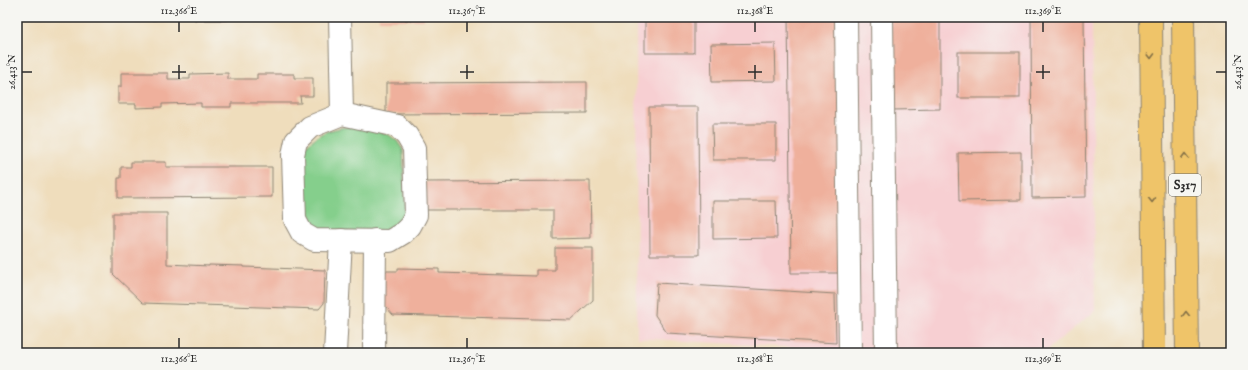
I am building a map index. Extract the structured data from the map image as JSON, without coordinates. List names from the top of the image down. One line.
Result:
{"streets":{"main road":["S317"]},"coordinates":["112.366°E","112.367°E","112.368°E","112.369°E","26.413°N"]}
